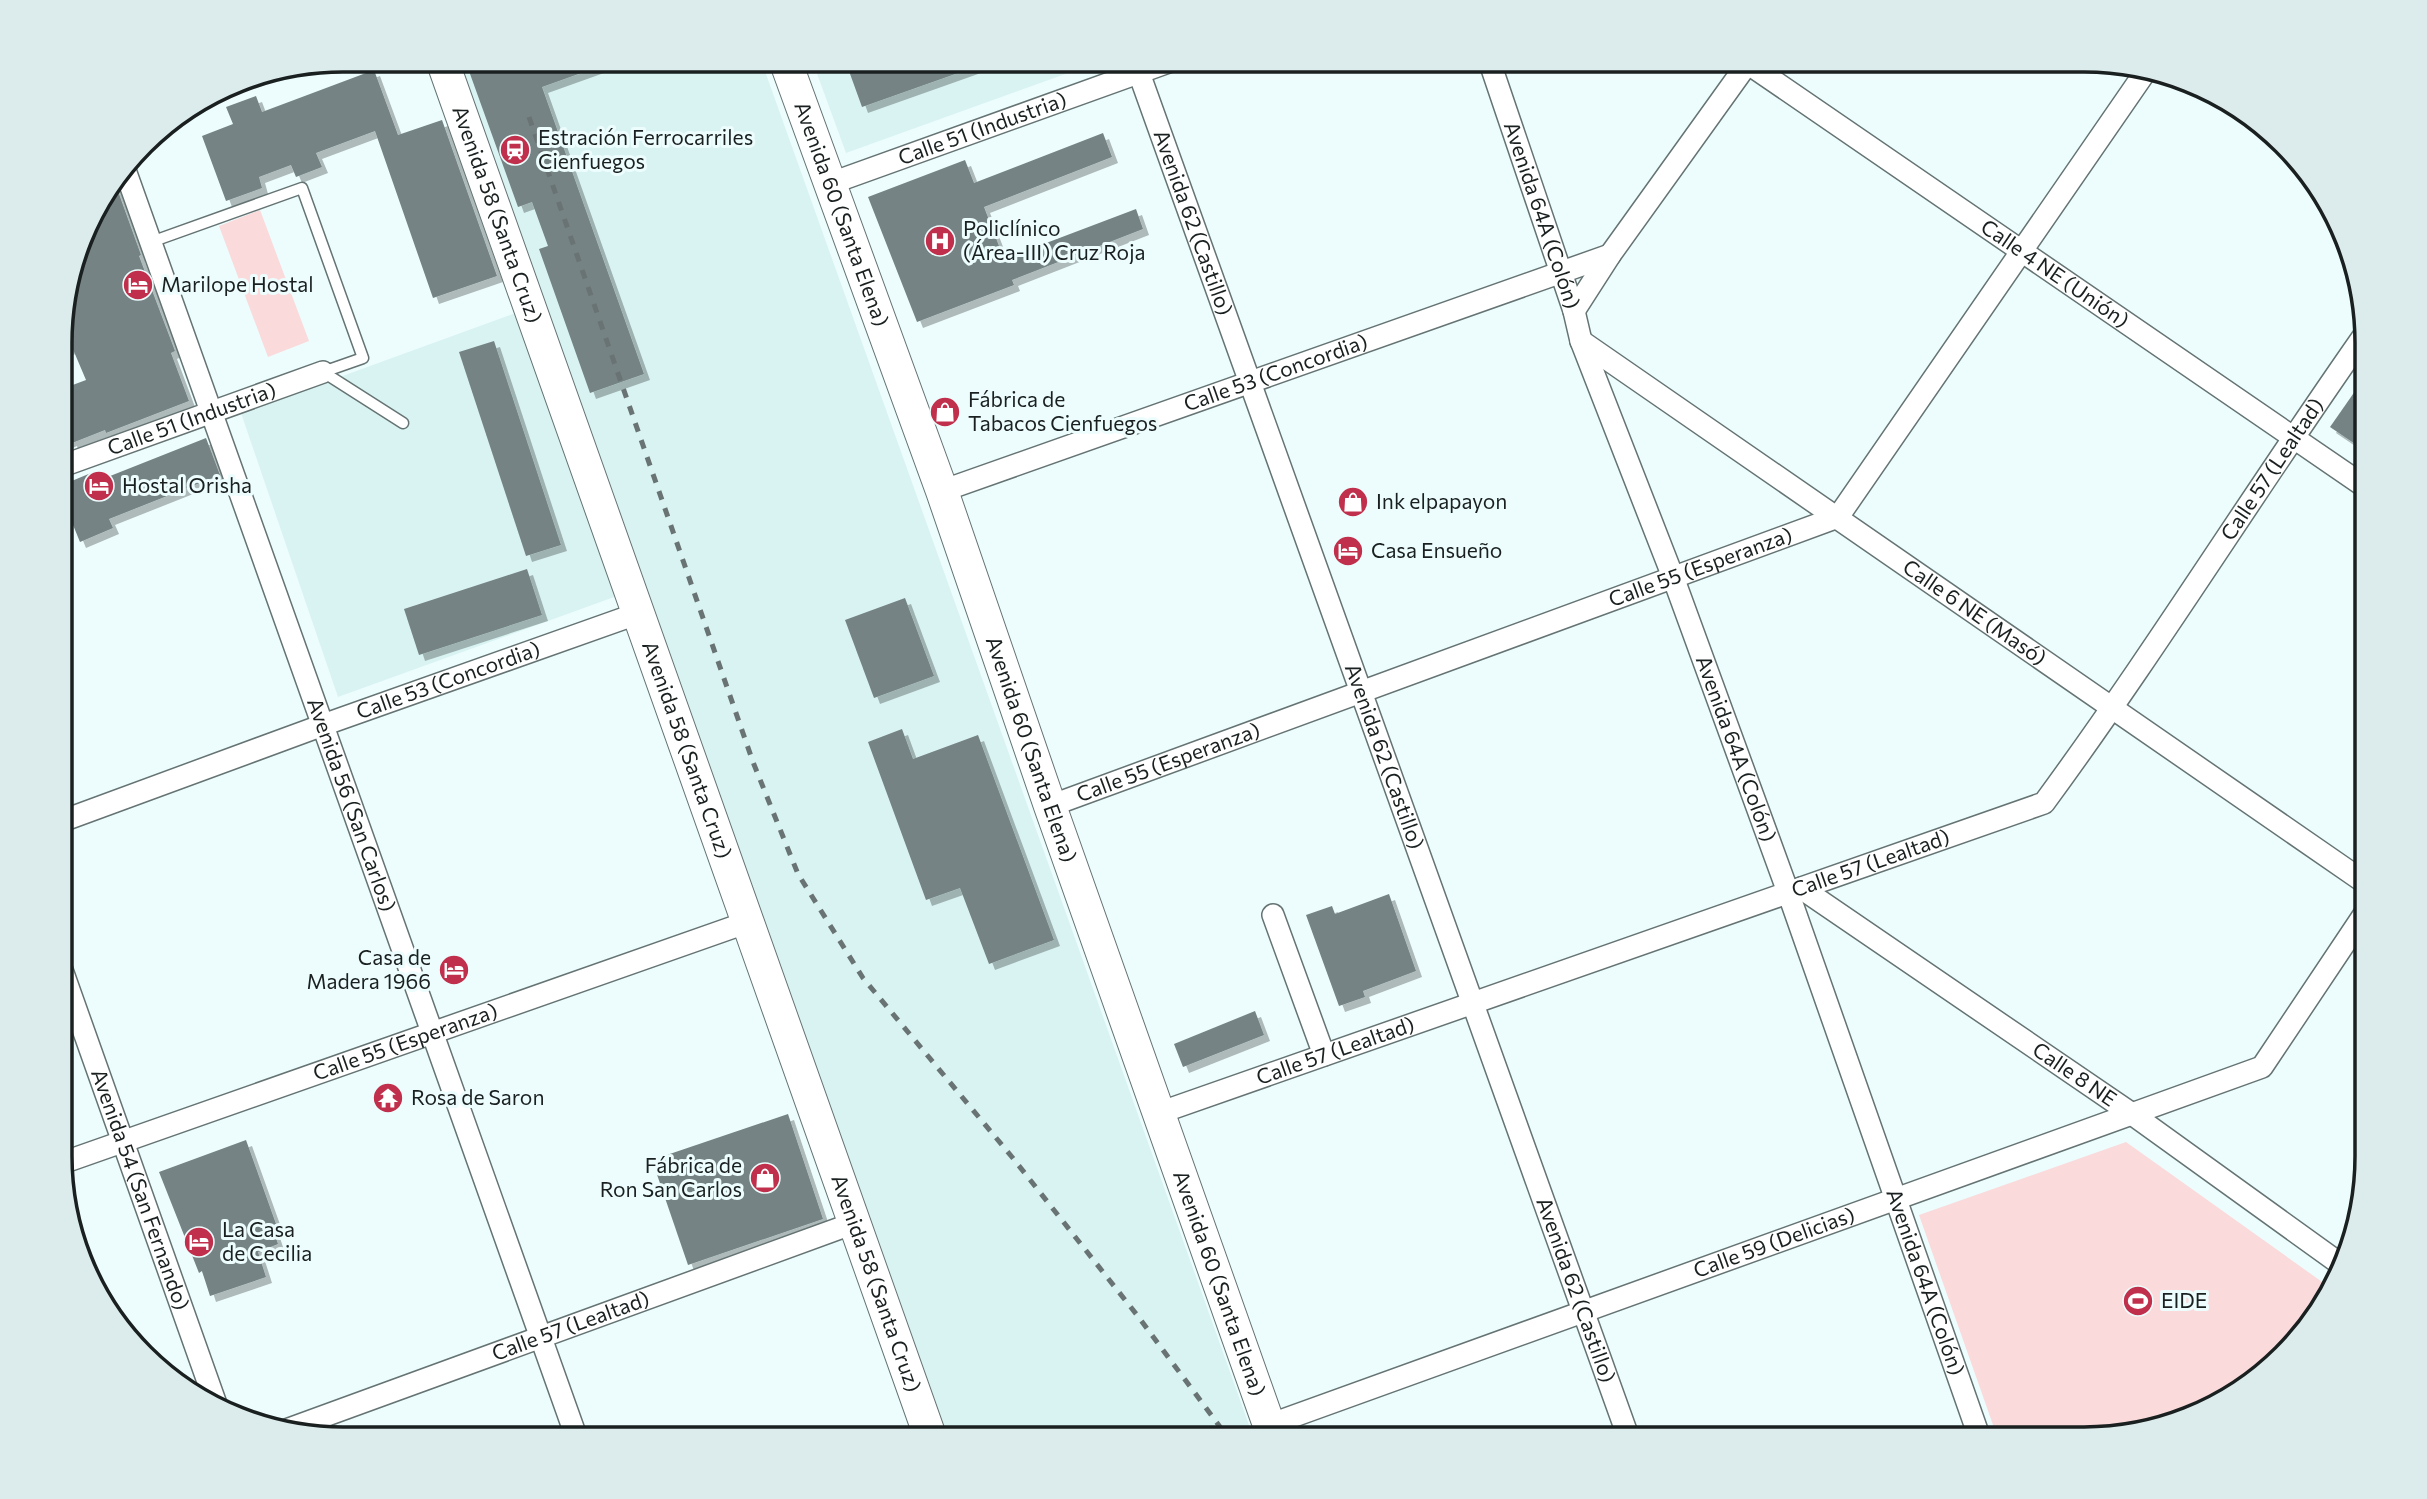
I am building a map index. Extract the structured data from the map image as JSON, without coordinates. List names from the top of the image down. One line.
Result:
{"streets":{"street":["Calle 51 (Industria)","Avenida 58 (Santa Cruz)","Avenida 60 (Santa Elena)","Avenida 64A (Colón)","Avenida 62 (Castillo)","Calle 4 NE (Unión)","Calle 53 (Concordia)","Calle 57 (Lealtad)","Calle 55 (Esperanza)","Calle 6 NE (Masó)","Avenida 56 (San Carlos)","Calle 8 NE","Avenida 54 (San Fernando)","Calle 59 (Delicias)"]},"crossings":[["Calle 51 (Industria)","Avenida 60 (Santa Elena)"],["Calle 51 (Industria)","Avenida 62 (Castillo)"],["Calle 51 (Industria)","Avenida 56 (San Carlos)"],["Avenida 58 (Santa Cruz)","Calle 53 (Concordia)"],["Avenida 58 (Santa Cruz)","Calle 57 (Lealtad)"],["Avenida 58 (Santa Cruz)","Calle 55 (Esperanza)"],["Avenida 60 (Santa Elena)","Calle 53 (Concordia)"],["Avenida 60 (Santa Elena)","Calle 57 (Lealtad)"],["Avenida 60 (Santa Elena)","Calle 55 (Esperanza)"],["Avenida 64A (Colón)","Calle 53 (Concordia)"],["Avenida 64A (Colón)","Calle 57 (Lealtad)"],["Avenida 64A (Colón)","Calle 55 (Esperanza)"],["Avenida 64A (Colón)","Calle 6 NE (Masó)"],["Avenida 64A (Colón)","Calle 8 NE"],["Avenida 64A (Colón)","Calle 59 (Delicias)"],["Avenida 62 (Castillo)","Calle 53 (Concordia)"],["Avenida 62 (Castillo)","Calle 57 (Lealtad)"],["Avenida 62 (Castillo)","Calle 55 (Esperanza)"],["Avenida 62 (Castillo)","Calle 59 (Delicias)"],["Calle 4 NE (Unión)","Calle 57 (Lealtad)"],["Calle 53 (Concordia)","Avenida 56 (San Carlos)"],["Calle 57 (Lealtad)","Calle 6 NE (Masó)"],["Calle 57 (Lealtad)","Avenida 56 (San Carlos)"],["Calle 57 (Lealtad)","Calle 8 NE"],["Calle 55 (Esperanza)","Calle 6 NE (Masó)"],["Calle 55 (Esperanza)","Avenida 56 (San Carlos)"],["Calle 55 (Esperanza)","Avenida 54 (San Fernando)"],["Calle 8 NE","Calle 59 (Delicias)"]],"places":{"station":["Estración Ferrocarriles Cienfuegos"],"hospital":["Policlínico (Área-III) Cruz Roja"],"hotel":["Marilope Hostal","Hostal Orisha","Casa Ensueño","Casa de Madera 1966","La Casa de Cecilia"],"shop":["Fábrica de Tabacos Cienfuegos","Ink elpapayon","Fábrica de Ron San Carlos"],"temple":["Rosa de Saron"],"sports":["EIDE"]}}
